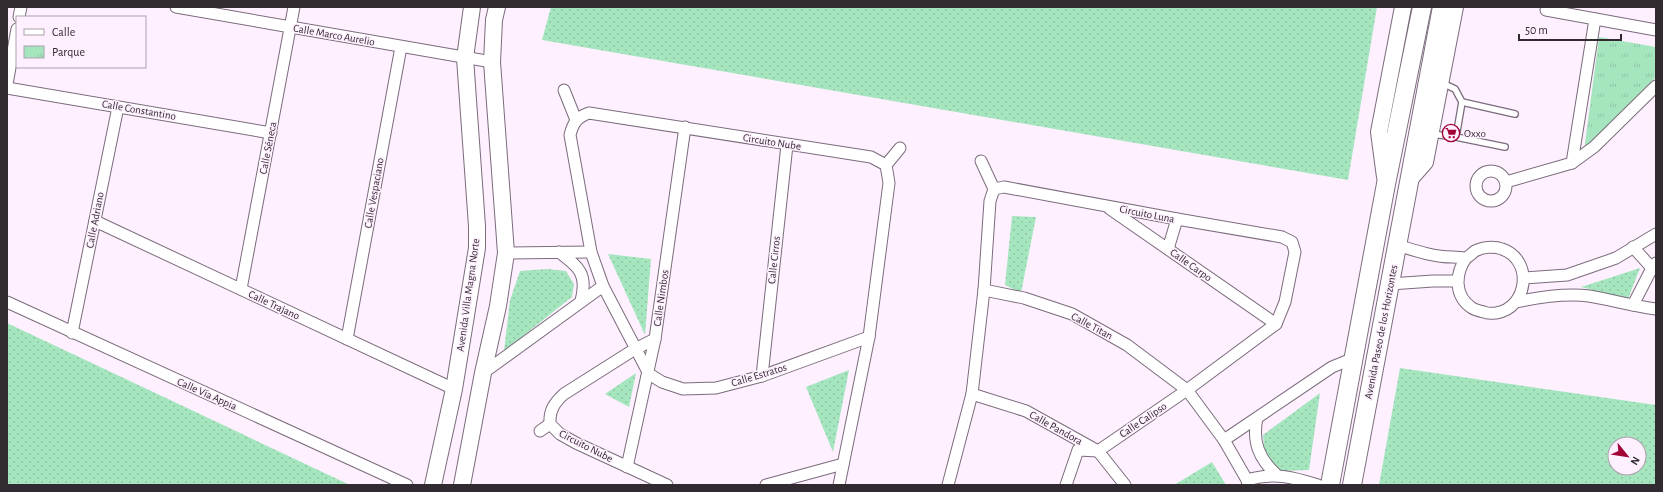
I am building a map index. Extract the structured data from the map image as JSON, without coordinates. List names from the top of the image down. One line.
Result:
{"streets":{"main road":["Avenida Paseo de los Horizontes"],"street":["Calle Marco Aurelio","Calle Constantino","Circuito Nube","Calle Séneca","Calle Vespaciano","Circuito Luna","Calle Adriano","Calle Cirros","Calle Carpo","Avenida Villa Magna Norte","Calle Nimbos","Calle Trajano","Calle Titan","Calle Estratos","Calle Vía Appia","Calle Calipso","Calle Pandora"]},"crossings":[["Calle Marco Aurelio","Calle Séneca"],["Calle Marco Aurelio","Calle Vespaciano"],["Calle Marco Aurelio","Avenida Villa Magna Norte"],["Calle Constantino","Calle Séneca"],["Calle Constantino","Calle Adriano"],["Circuito Nube","Calle Cirros"],["Circuito Nube","Calle Nimbos"],["Calle Séneca","Calle Trajano"],["Calle Vespaciano","Calle Trajano"],["Circuito Luna","Calle Carpo"],["Calle Adriano","Calle Trajano"],["Calle Adriano","Calle Vía Appia"],["Calle Cirros","Calle Estratos"],["Avenida Villa Magna Norte","Calle Trajano"],["Calle Nimbos","Calle Estratos"],["Calle Titan","Calle Calipso"],["Calle Calipso","Calle Pandora"]],"places":{"supermarket":["Oxxo"]},"legend":["Calle","Parque"],"scale_bar":"50 m","north":"bottom right"}
